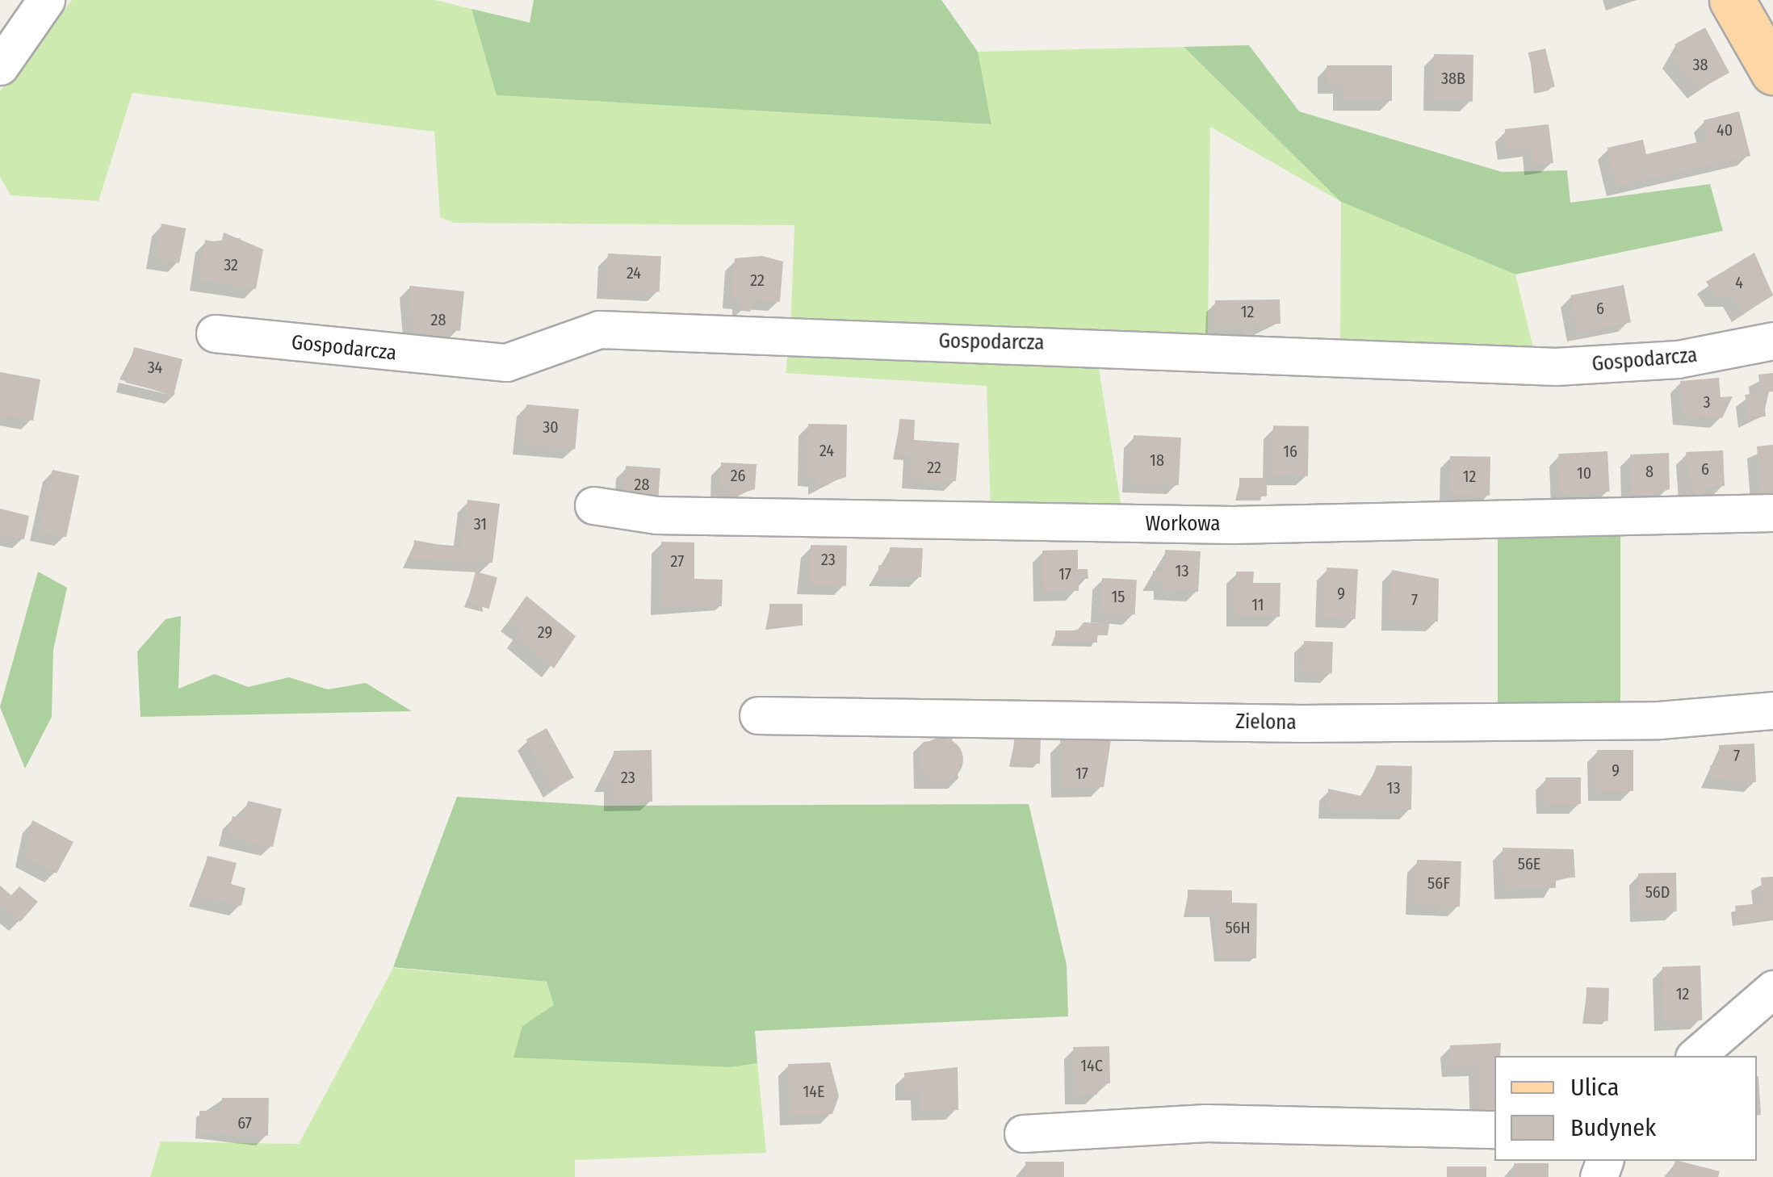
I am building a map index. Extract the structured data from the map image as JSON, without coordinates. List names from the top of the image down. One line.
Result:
{"streets":{"street":["Gospodarcza","Workowa","Zielona"]},"house_numbers":["38","38B","40","32","24","22","4","6","12","28","34","3","30","24","16","18","22","6","8","10","26","12","28","31","23","27","13","17","9","15","7","11","29","7","9","17","23","13","56E","56F","56D","56H","12","14C","14E","67"],"legend":["Ulica","Budynek"]}
